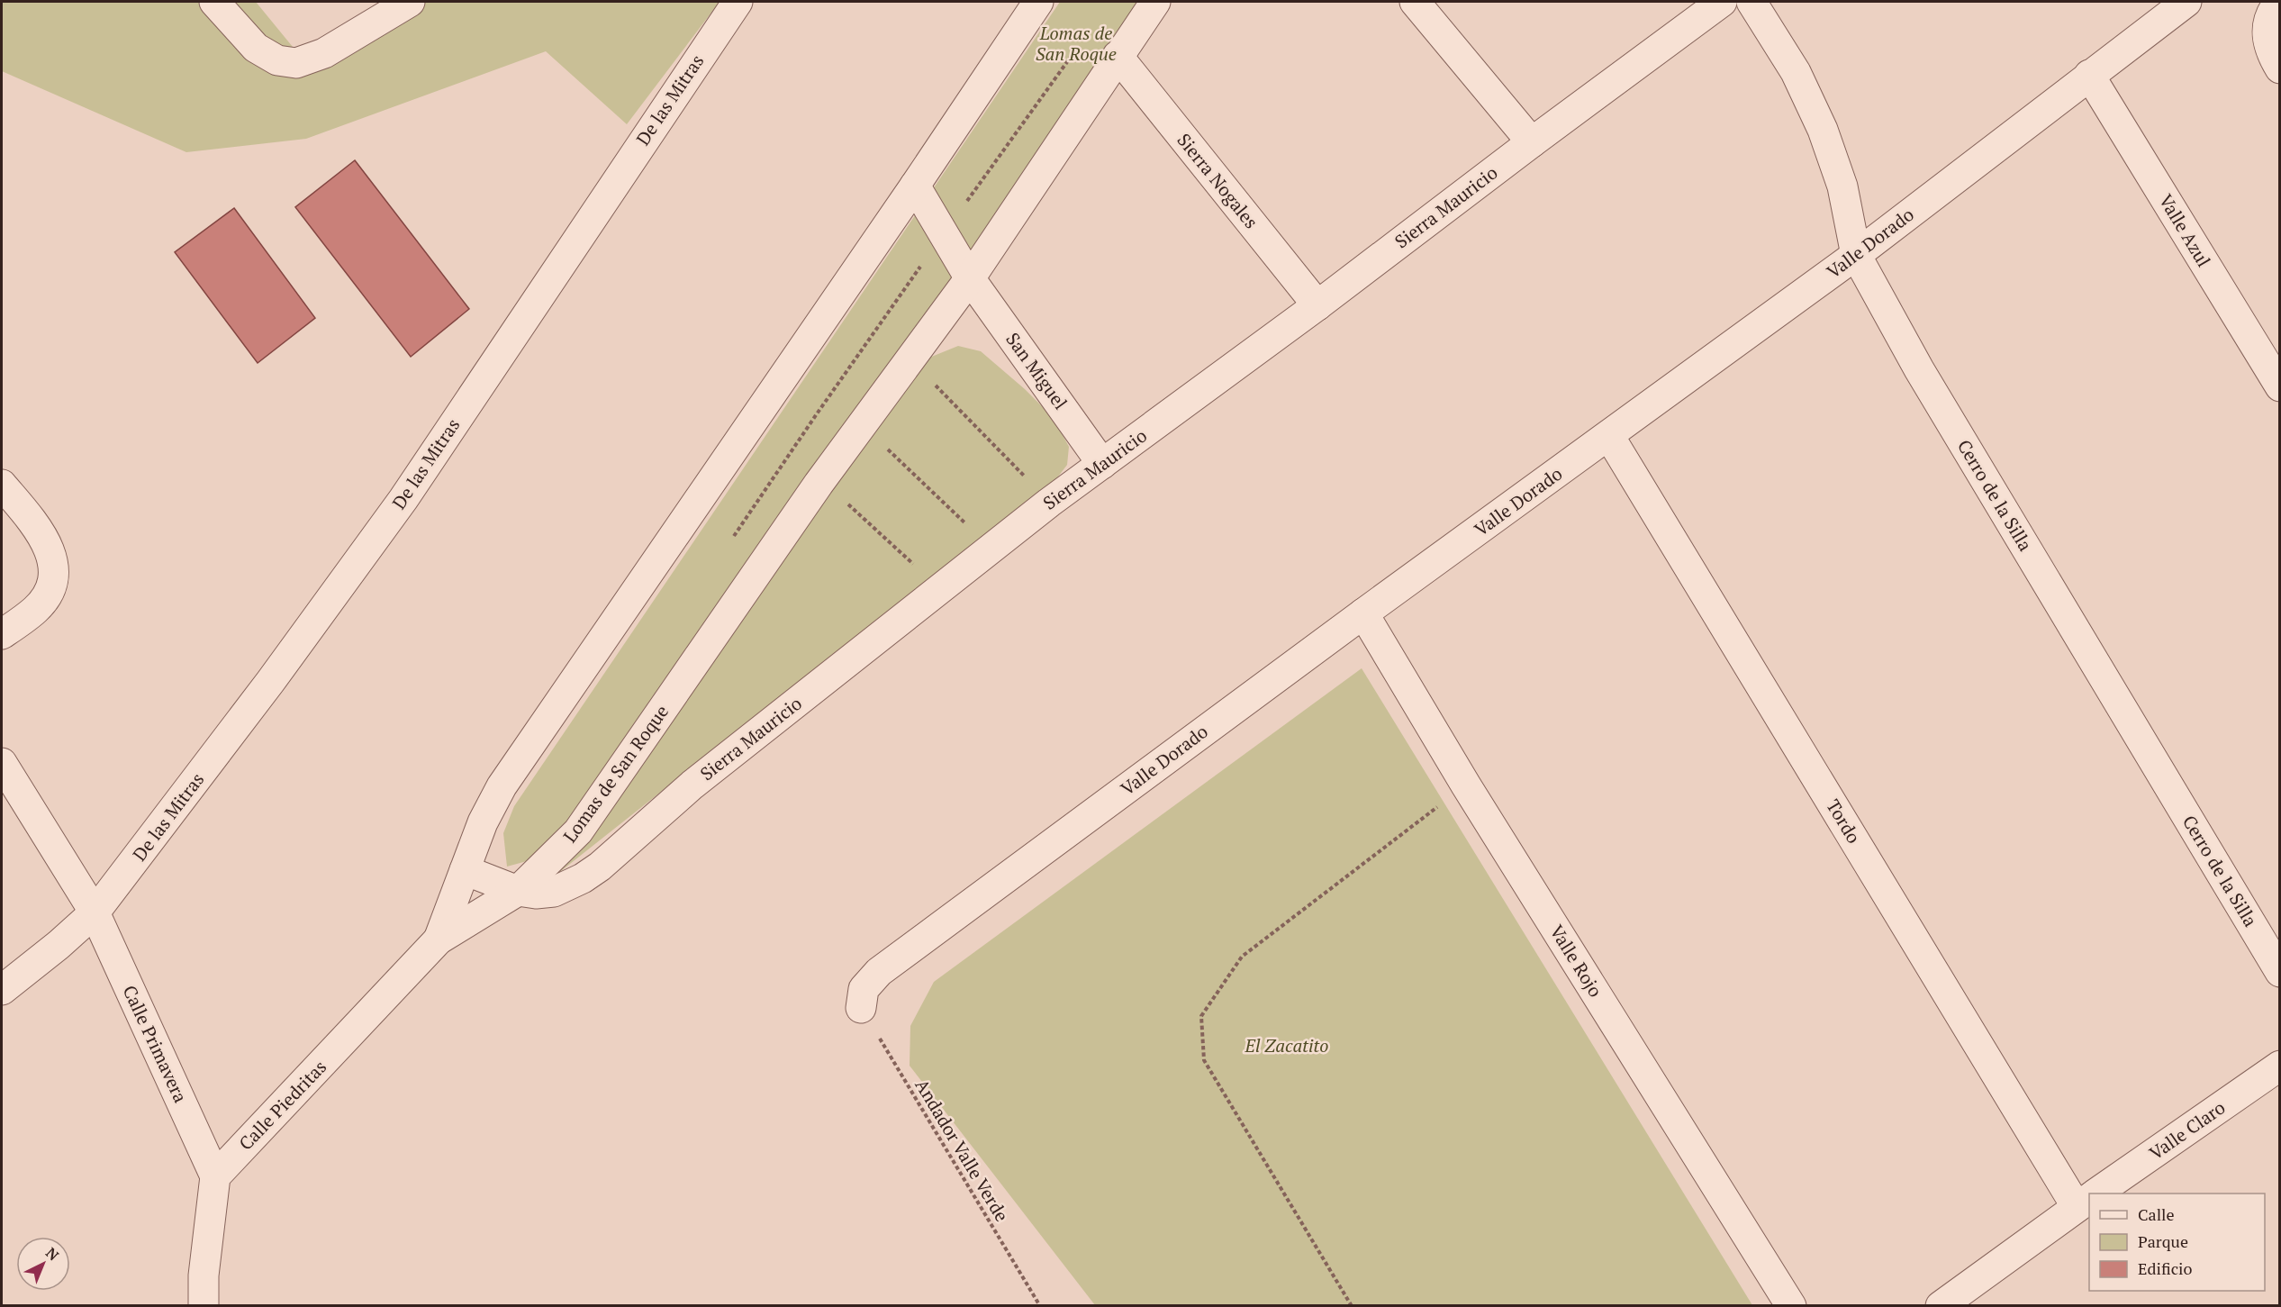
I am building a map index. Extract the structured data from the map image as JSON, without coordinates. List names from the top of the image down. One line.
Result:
{"streets":{"street":["De las Mitras","Sierra Nogales","Sierra Mauricio","Valle Azul","Valle Dorado","San Miguel","Cerro de la Silla","Lomas de San Roque","Tordo","Valle Rojo","Calle Primavera","Calle Piedritas","Valle Claro"],"path":["Andador Valle Verde"]},"crossings":[["De las Mitras","Calle Primavera"],["Sierra Nogales","Sierra Mauricio"],["Sierra Nogales","Lomas de San Roque"],["Sierra Mauricio","San Miguel"],["Sierra Mauricio","Lomas de San Roque"],["Valle Azul","Valle Dorado"],["Valle Dorado","Cerro de la Silla"],["Valle Dorado","Tordo"],["Valle Dorado","Valle Rojo"],["Valle Dorado","Andador Valle Verde"],["San Miguel","Lomas de San Roque"],["Lomas de San Roque","Calle Piedritas"],["Tordo","Valle Claro"],["Calle Primavera","Calle Piedritas"]],"parks":["Lomas de San Roque","El Zacatito"],"legend":["Calle","Parque","Edificio"],"north":"top right"}
